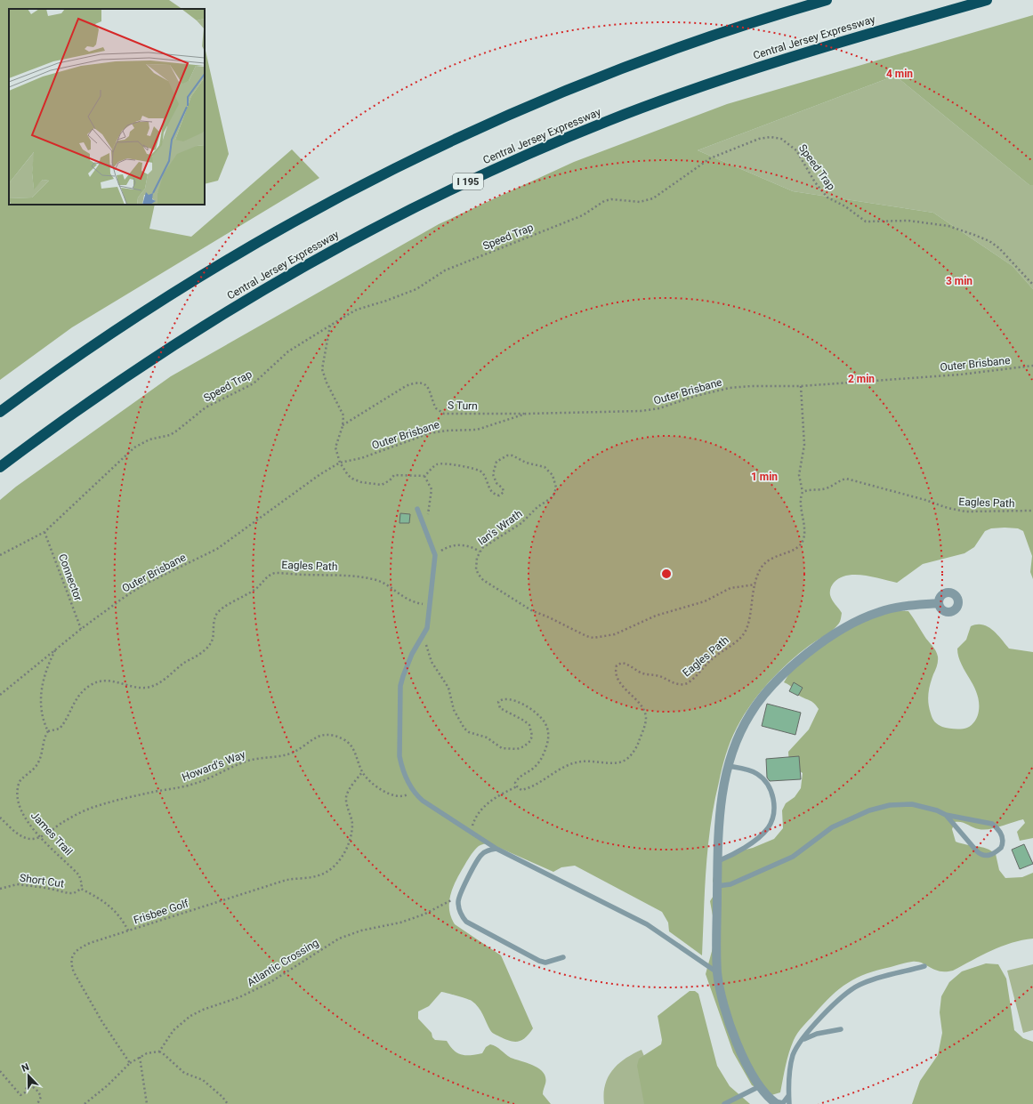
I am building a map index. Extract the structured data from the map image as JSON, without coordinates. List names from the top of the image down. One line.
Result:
{"streets":{"highway":["Central Jersey Expressway","I 195"],"path":["Speed Trap","Outer Brisbane","S Turn","Eagles Path","Ian's Wrath","Connector","Howard's Way","James Trail","Short Cut","Frisbee Golf","Atlantic Crossing"]},"crossings":[["Speed Trap","Connector"],["Outer Brisbane","S Turn"],["Outer Brisbane","Connector"],["Eagles Path","Ian's Wrath"],["Eagles Path","James Trail"],["Howard's Way","James Trail"],["Howard's Way","Frisbee Golf"],["James Trail","Short Cut"]],"north":"top","rings":["4 min","3 min","2 min","1 min"]}
